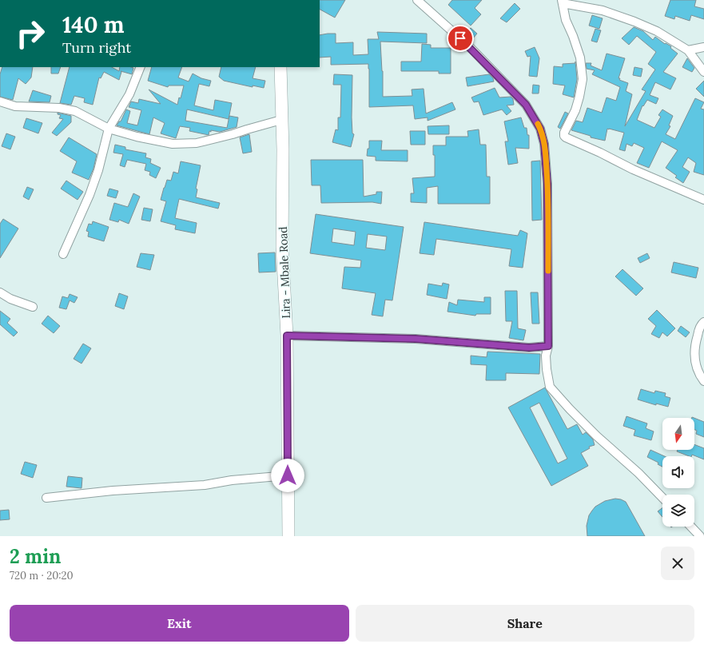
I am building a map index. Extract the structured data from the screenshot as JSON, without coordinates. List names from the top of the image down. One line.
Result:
{"streets":{"main road":["Lira - Mbale Road"]},"north":"bottom","page":{"turn":["140 m","Turn right"],"heading":["2 min","720 m · 20:20"],"buttons":["Exit","Share"]}}
